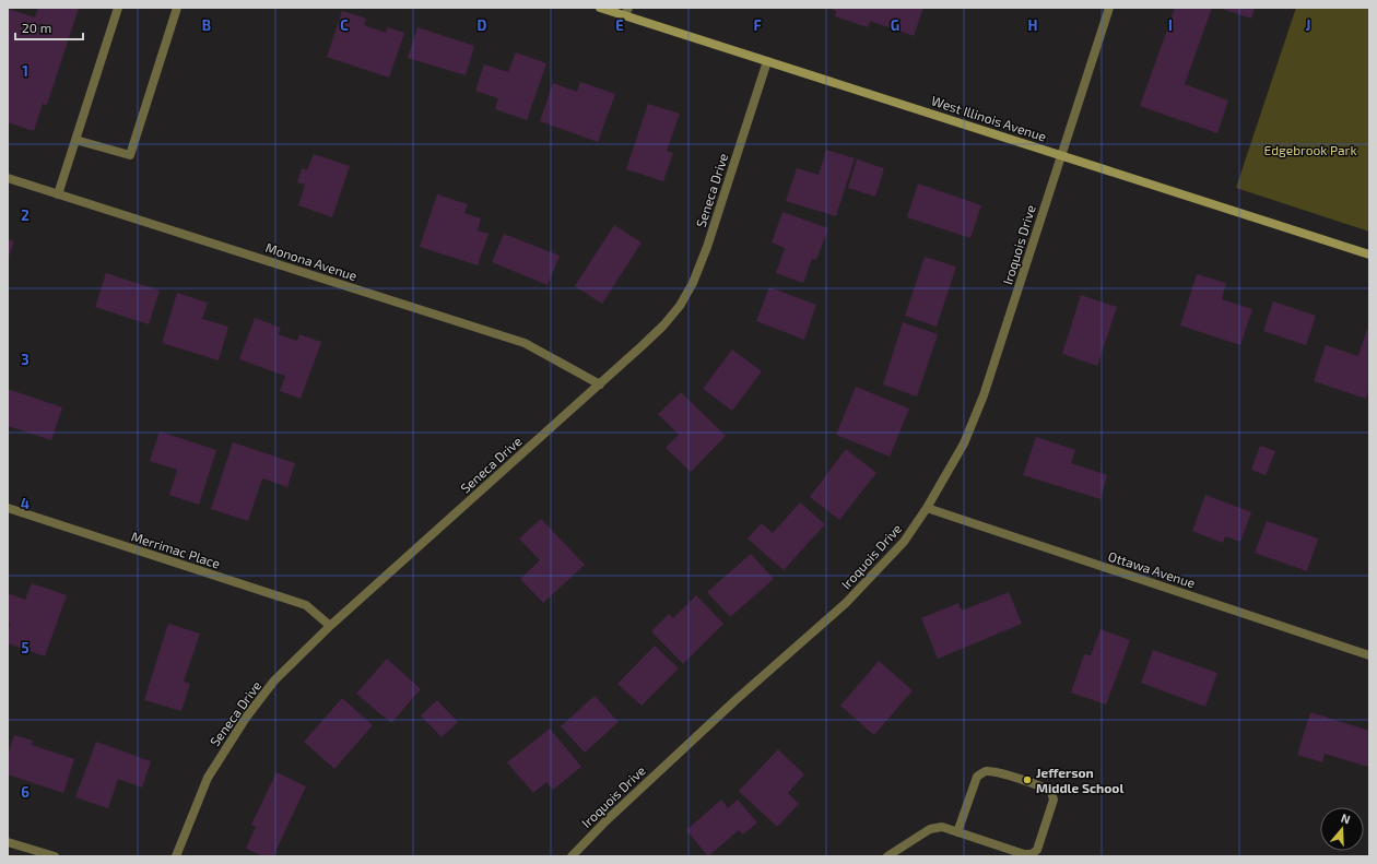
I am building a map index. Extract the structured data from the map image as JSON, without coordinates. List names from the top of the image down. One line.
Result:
{"streets":{"main road":["West Illinois Avenue"],"street":["Seneca Drive","Iroquois Drive","Monona Avenue","Merrimac Place","Ottawa Avenue"]},"crossings":[["West Illinois Avenue","Seneca Drive"],["West Illinois Avenue","Iroquois Drive"],["Seneca Drive","Monona Avenue"],["Seneca Drive","Merrimac Place"],["Iroquois Drive","Ottawa Avenue"]],"parks":["Edgebrook Park"],"places":["Jefferson Middle School"],"scale_bar":"20 m","north":"top","grid":{"columns":["B","C","D","E","F","G","H","I","J"],"rows":["1","2","3","4","5","6"]}}
